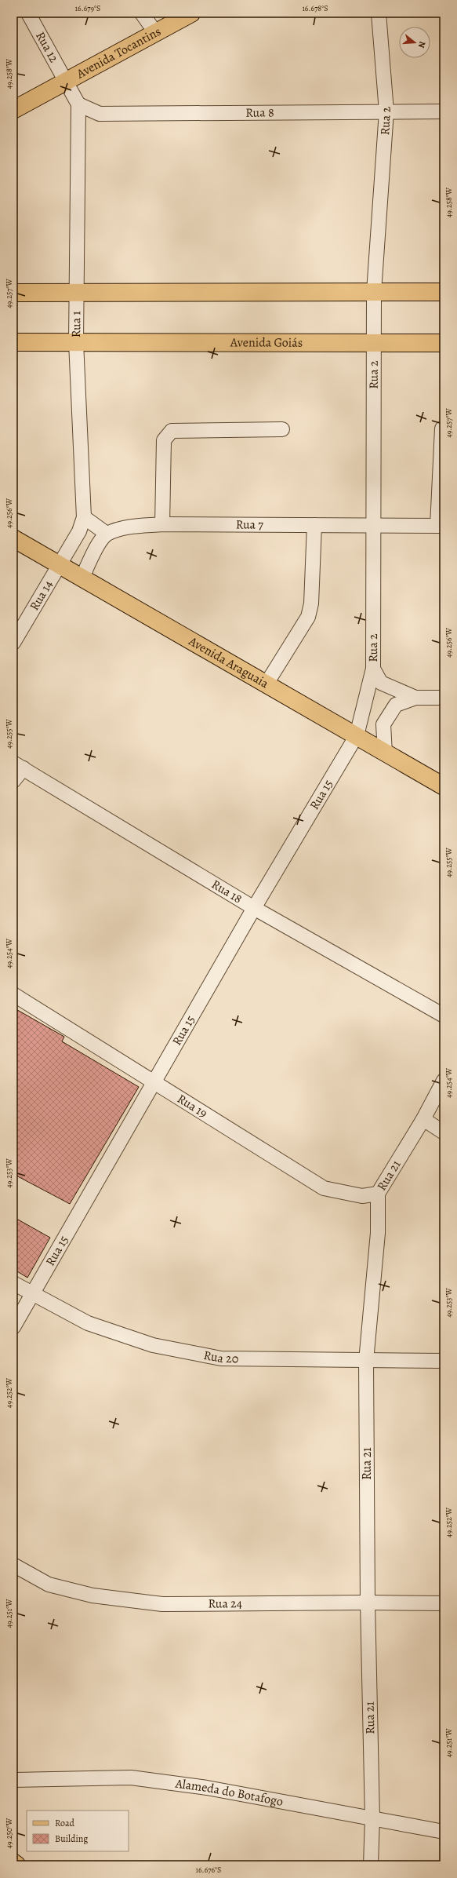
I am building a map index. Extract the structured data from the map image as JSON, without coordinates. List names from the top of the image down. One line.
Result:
{"streets":{"main road":["Avenida Tocantins","Avenida Goiás","Avenida Araguaia"],"street":["Rua 12","Rua 8","Rua 2","Rua 1","Rua 7","Rua 14","Rua 15","Rua 18","Rua 19","Rua 21","Rua 20","Rua 24","Alameda do Botafogo"]},"crossings":[["Rua 12","Avenida Tocantins"],["Rua 12","Rua 1"],["Avenida Tocantins","Rua 1"],["Rua 8","Rua 2"],["Rua 8","Rua 1"],["Rua 2","Avenida Goiás"],["Rua 2","Rua 7"],["Rua 2","Avenida Araguaia"],["Rua 2","Rua 15"],["Rua 1","Avenida Goiás"],["Rua 1","Rua 14"],["Rua 1","Avenida Araguaia"],["Rua 14","Avenida Araguaia"],["Avenida Araguaia","Rua 15"],["Rua 15","Rua 18"],["Rua 15","Rua 19"],["Rua 15","Rua 20"],["Rua 19","Rua 21"],["Rua 21","Rua 20"],["Rua 21","Rua 24"],["Rua 21","Alameda do Botafogo"]],"legend":["Road","Building"],"north":"right","coordinates":["16.679°S","16.678°S","49.258°W","49.257°W","49.256°W","49.255°W","49.254°W","49.253°W","49.252°W","49.251°W","49.250°W","16.676°S"]}
